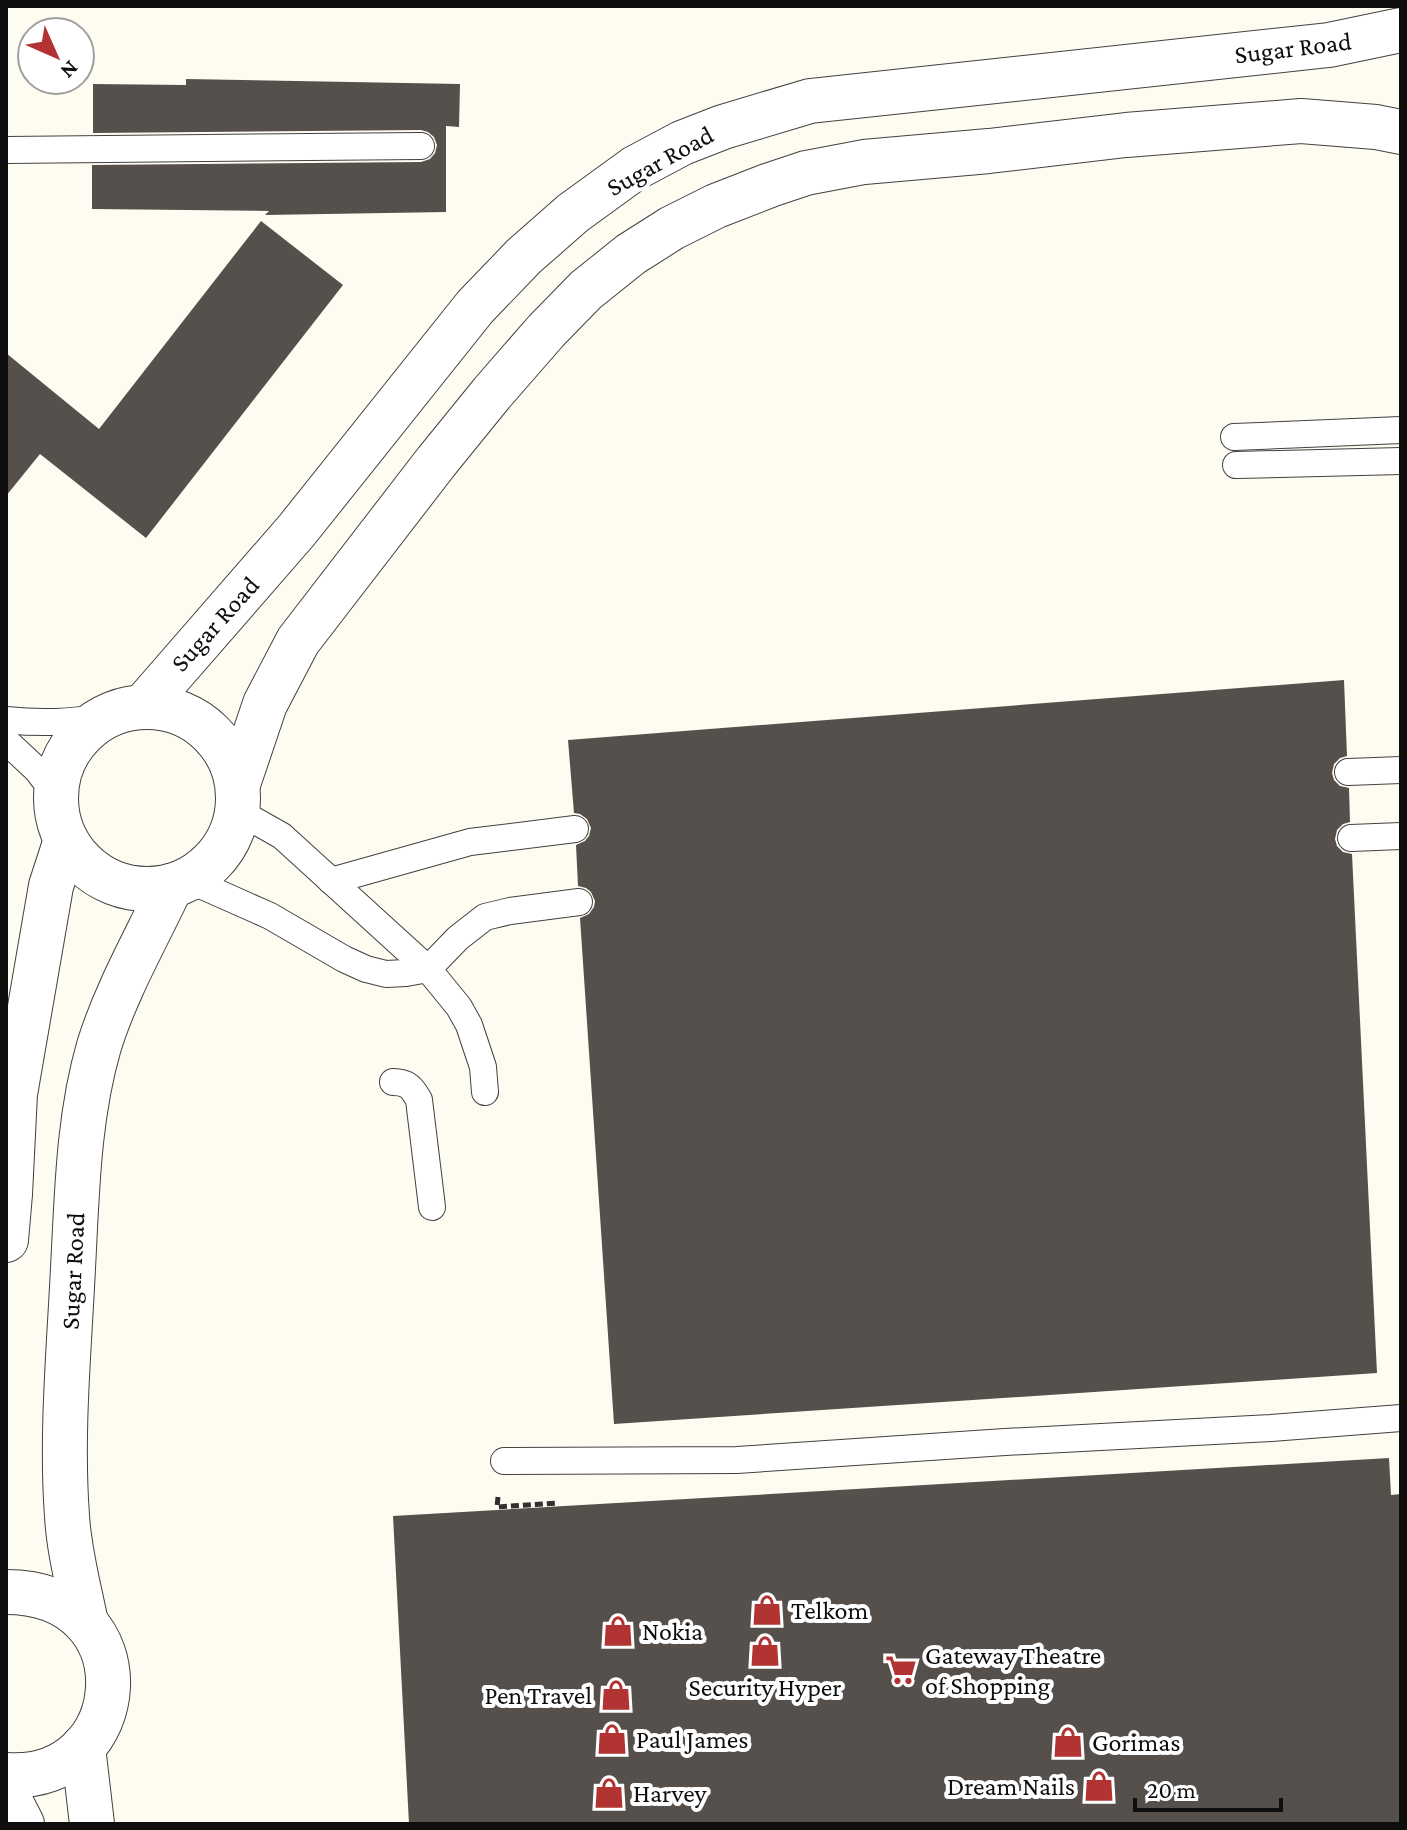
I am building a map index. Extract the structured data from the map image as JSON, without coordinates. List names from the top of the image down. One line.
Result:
{"streets":{"street":["Sugar Road"]},"places":{"shop":["Telkom","Nokia","Security Hyper","Pen Travel","Paul James","Gorimas","Dream Nails","Harvey"],"supermarket":["Gateway Theatre of Shopping"]},"scale_bar":"20 m","north":"bottom right"}
